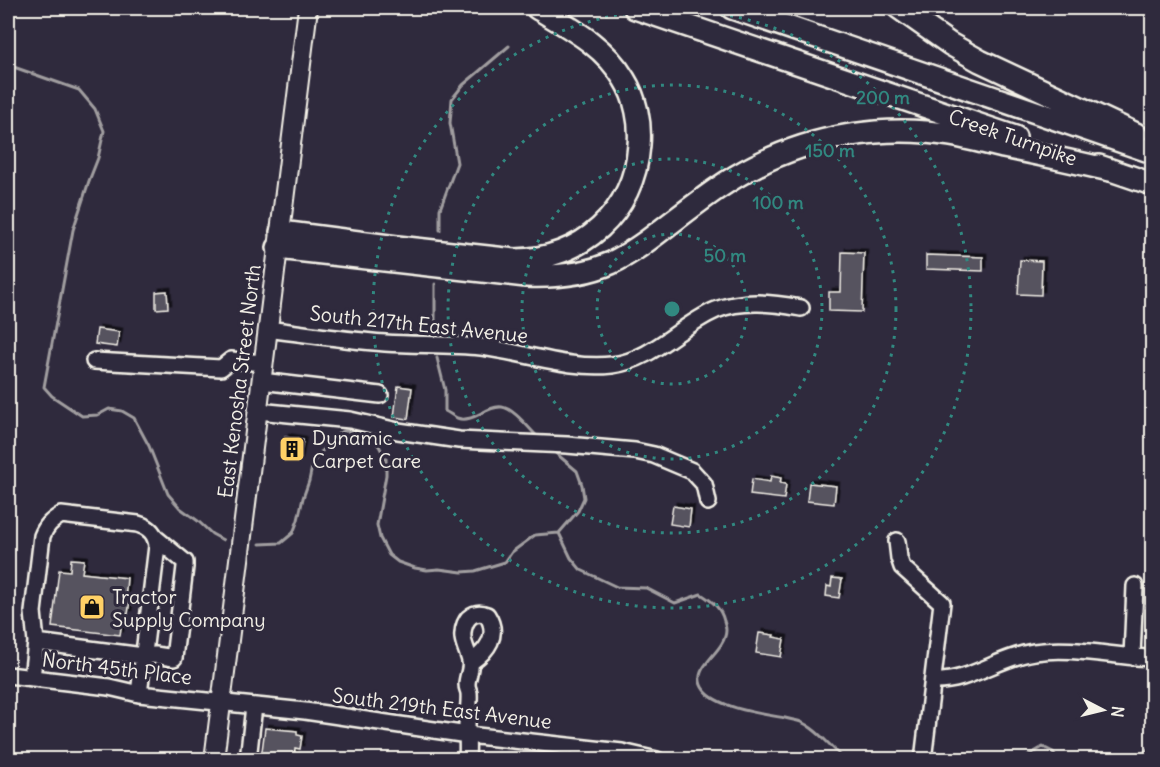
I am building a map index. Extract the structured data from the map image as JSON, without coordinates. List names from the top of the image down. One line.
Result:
{"streets":{"highway":["Creek Turnpike"],"main road":["East Kenosha Street North"],"street":["South 217th East Avenue","North 45th Place","South 219th East Avenue"]},"crossings":[["South 217th East Avenue","East Kenosha Street North"],["East Kenosha Street North","North 45th Place"],["East Kenosha Street North","South 219th East Avenue"],["North 45th Place","South 219th East Avenue"]],"places":{"building":["Dynamic Carpet Care"],"shop":["Tractor Supply Company"]},"north":"right","rings":["200 m","150 m","100 m","50 m"]}
